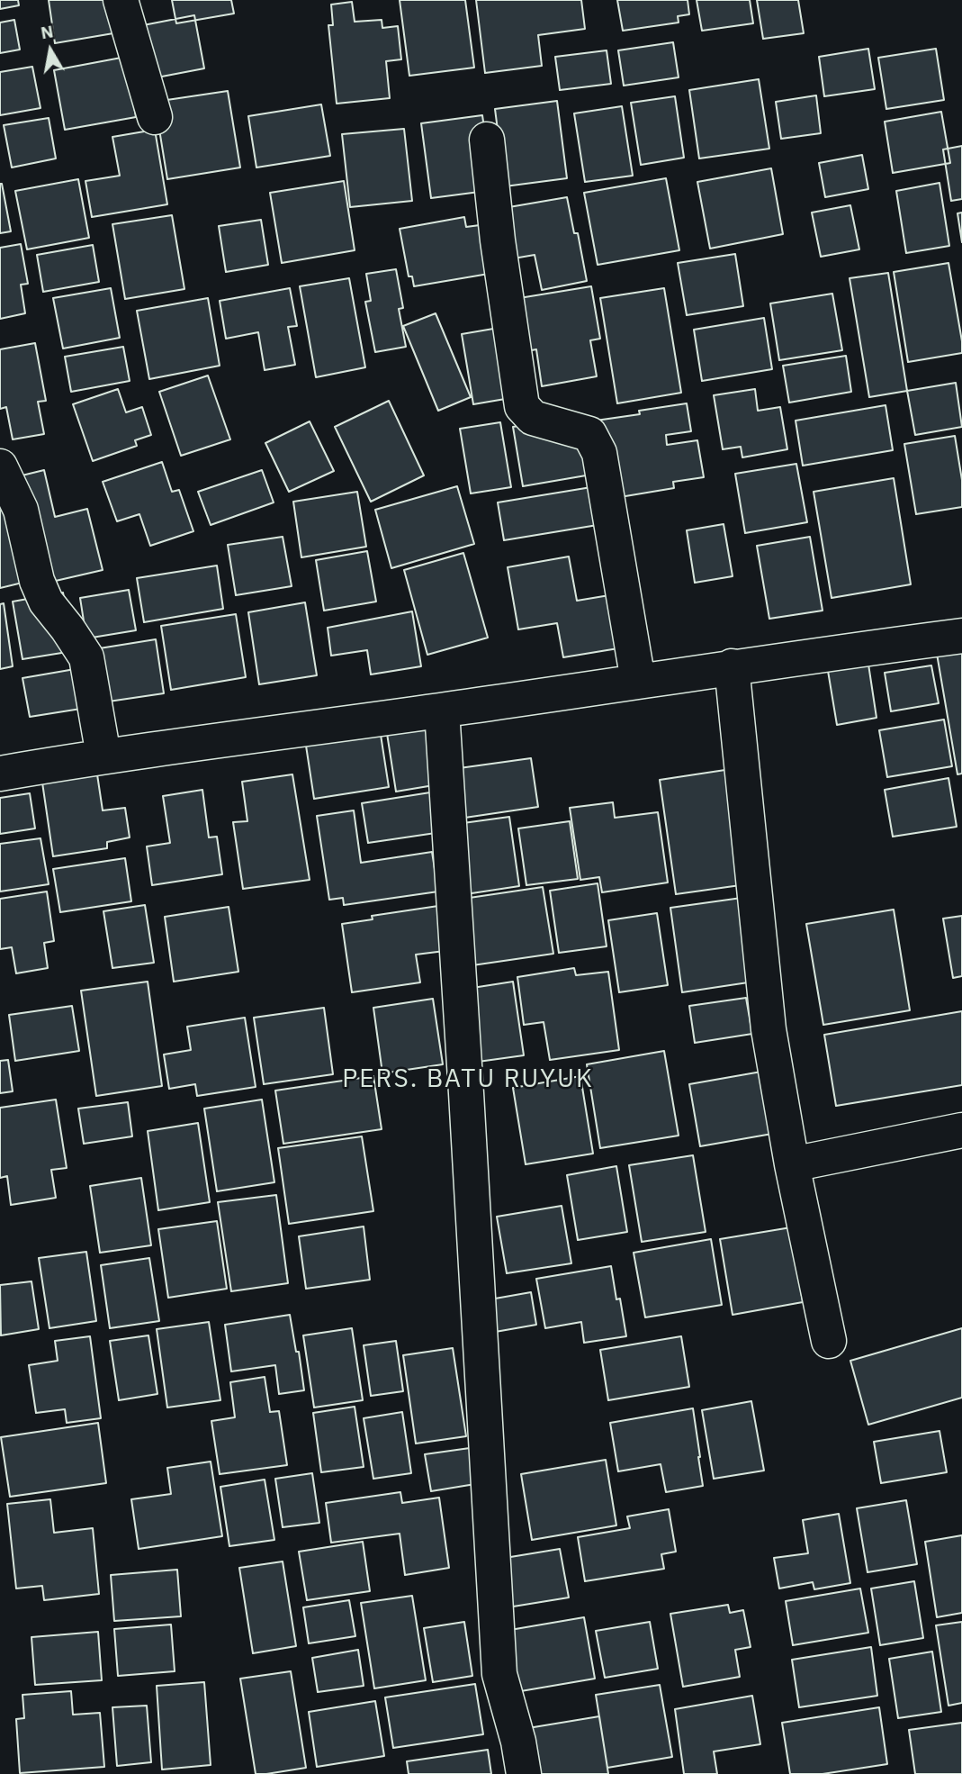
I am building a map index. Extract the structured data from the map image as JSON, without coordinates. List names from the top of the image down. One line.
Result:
{"districts":["PERS. BATU RUYUK"],"north":"top"}
